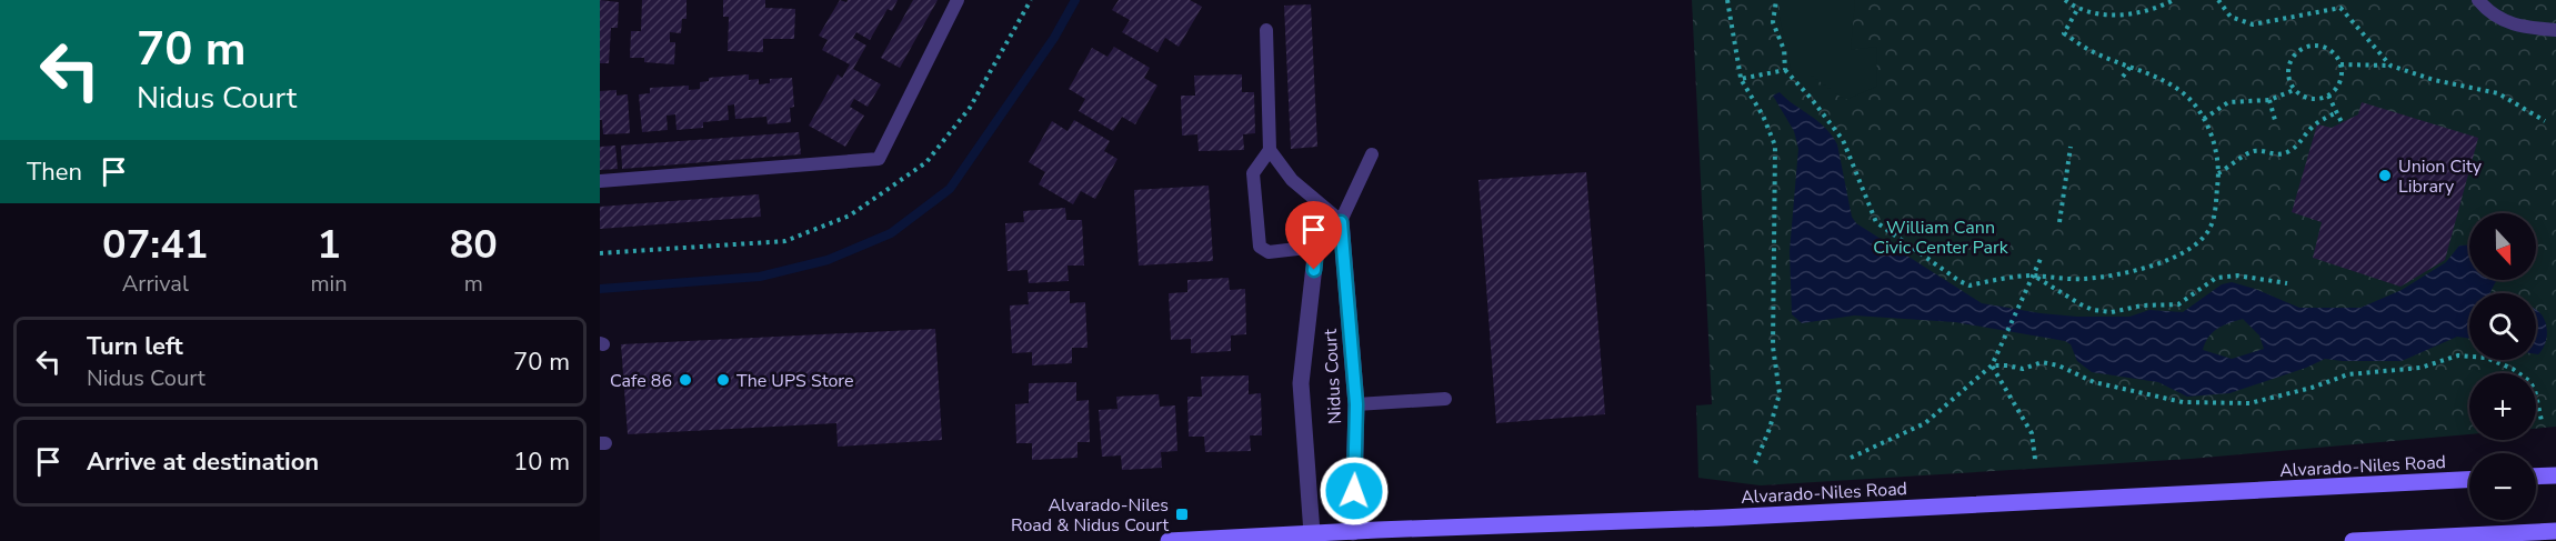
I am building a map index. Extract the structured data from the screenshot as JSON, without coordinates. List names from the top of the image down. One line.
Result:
{"streets":{"main road":["Alvarado-Niles Road"],"street":["Nidus Court"]},"crossings":[["Nidus Court","Alvarado-Niles Road"]],"parks":["William Cann Civic Center Park"],"places":{"other":["Union City Library","Cafe 86","The UPS Store"],"transit":["Alvarado-Niles Road & Nidus Court"]},"north":"bottom","page":{"turn":["70 m","Nidus Court"],"then":"Then","eta":["07:41","Arrival","1","min","80","m"],"map_buttons":["+","−"],"list":[{"name":"Turn left","note":"Nidus Court","value":"70 m"},{"name":"Arrive at destination","value":"10 m"}]}}
